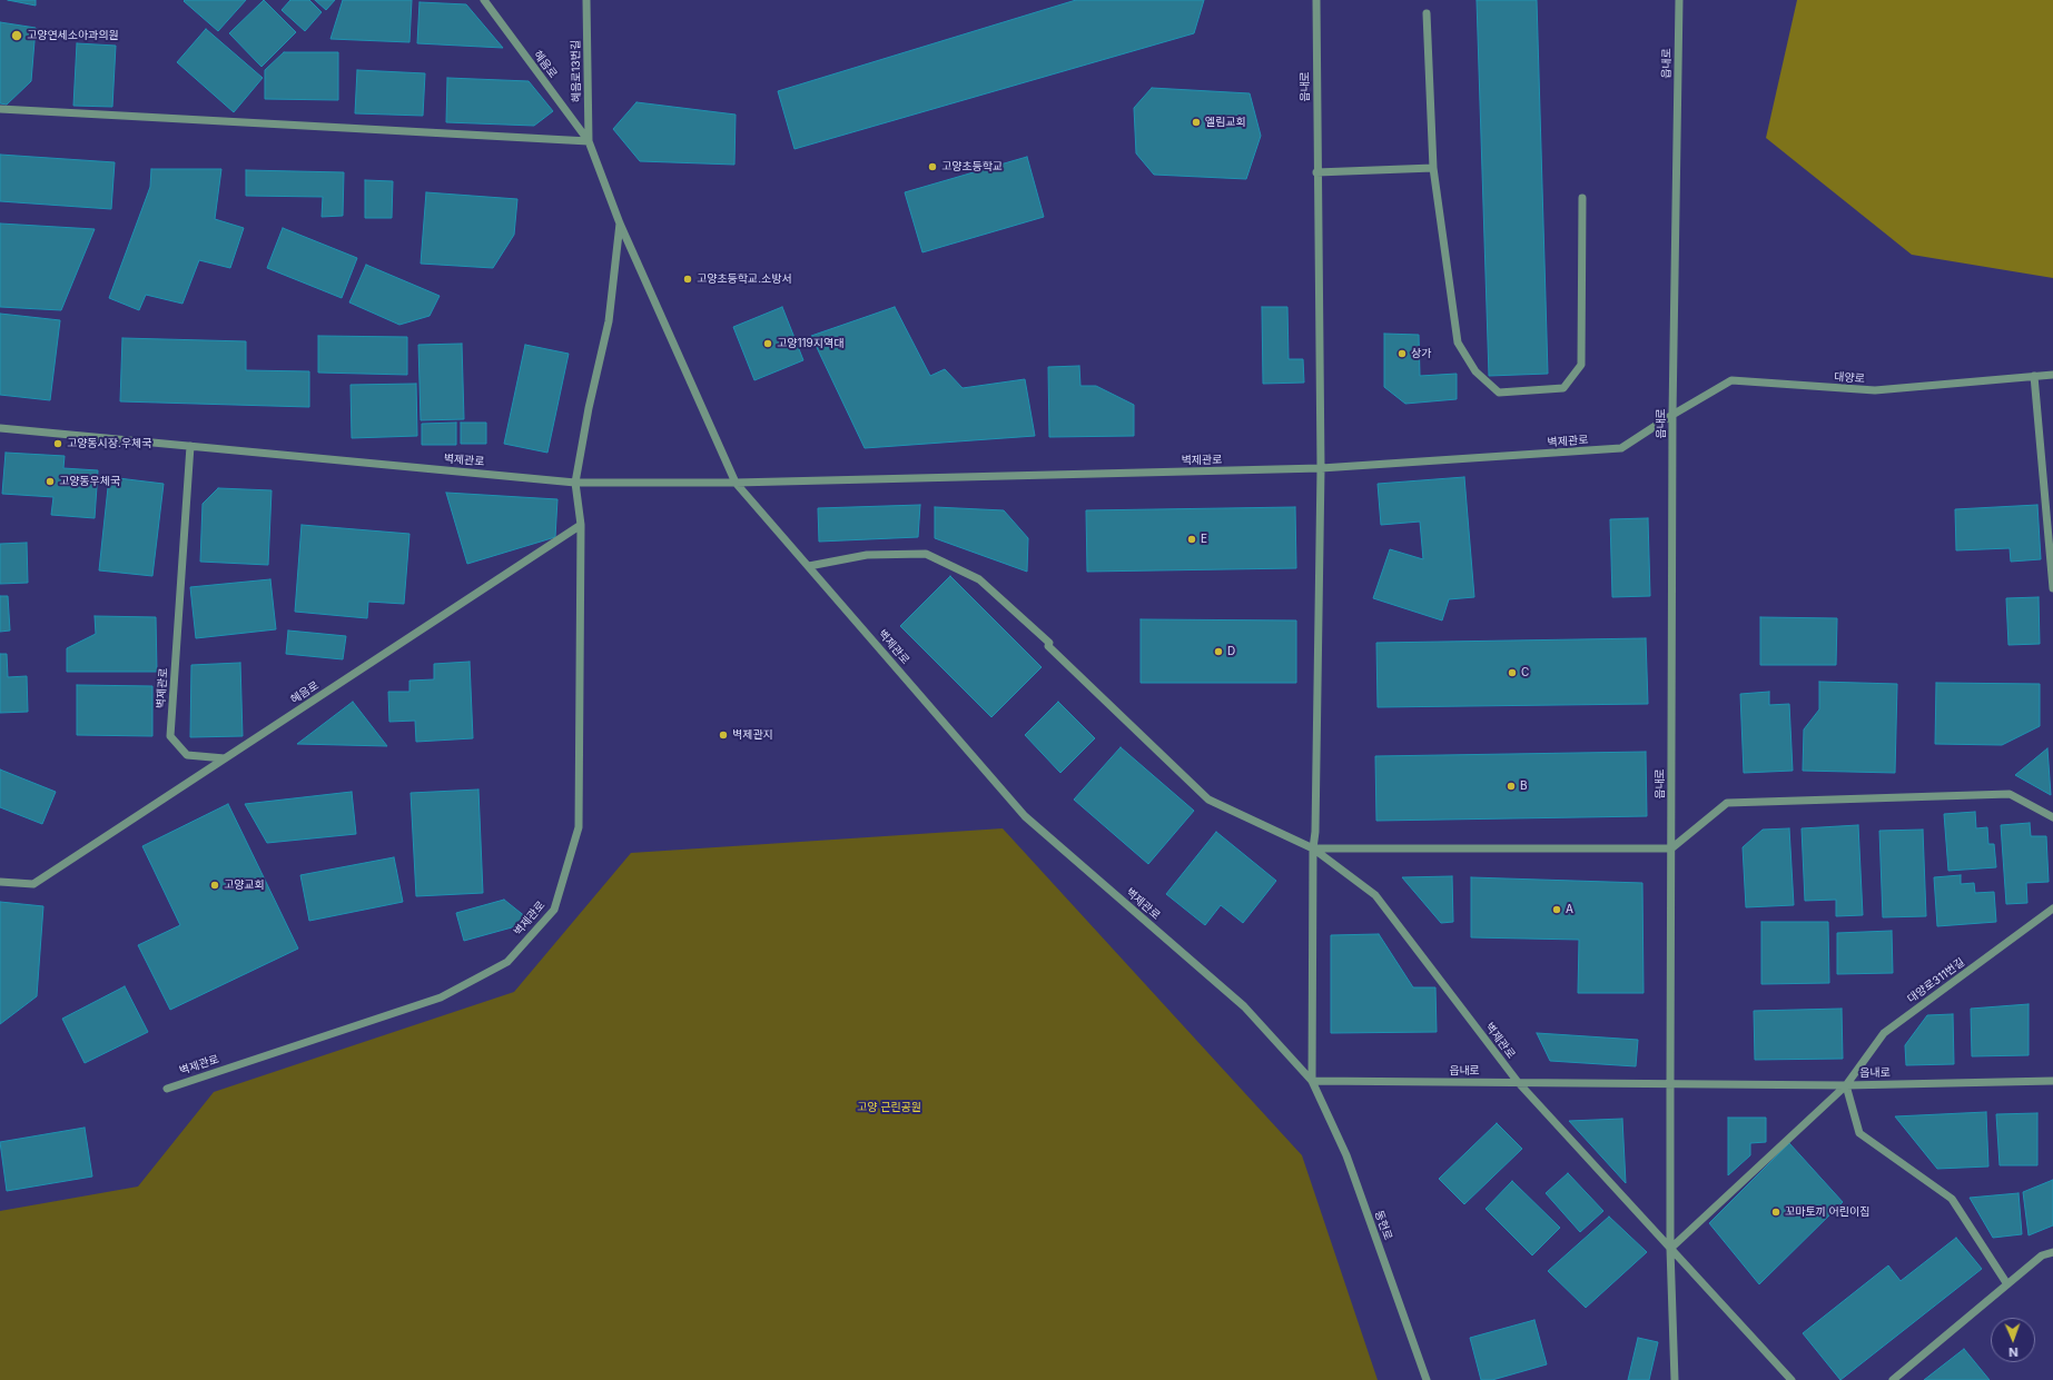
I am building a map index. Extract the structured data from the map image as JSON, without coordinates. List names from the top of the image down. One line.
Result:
{"streets":{"street":["읍내로","혜음로","혜음로13번길","대양로","벽제관로","대양로311번길","동헌로"]},"crossings":[["읍내로","대양로"],["읍내로","벽제관로"],["읍내로","대양로311번길"],["읍내로","동헌로"],["혜음로","혜음로13번길"],["혜음로","벽제관로"],["혜음로13번길","벽제관로"],["대양로","벽제관로"],["벽제관로","대양로311번길"],["벽제관로","동헌로"]],"parks":["고양 근린공원"],"places":["고양연세소아과의원","엘림교회","고양초등학교","고양초등학교.소방서","고양119지역대","상가","고양동시장.우체국","고양동우체국","E","D","C","벽제관지","B","고양교회","A","꼬마토끼 어린이집"],"north":"bottom"}
